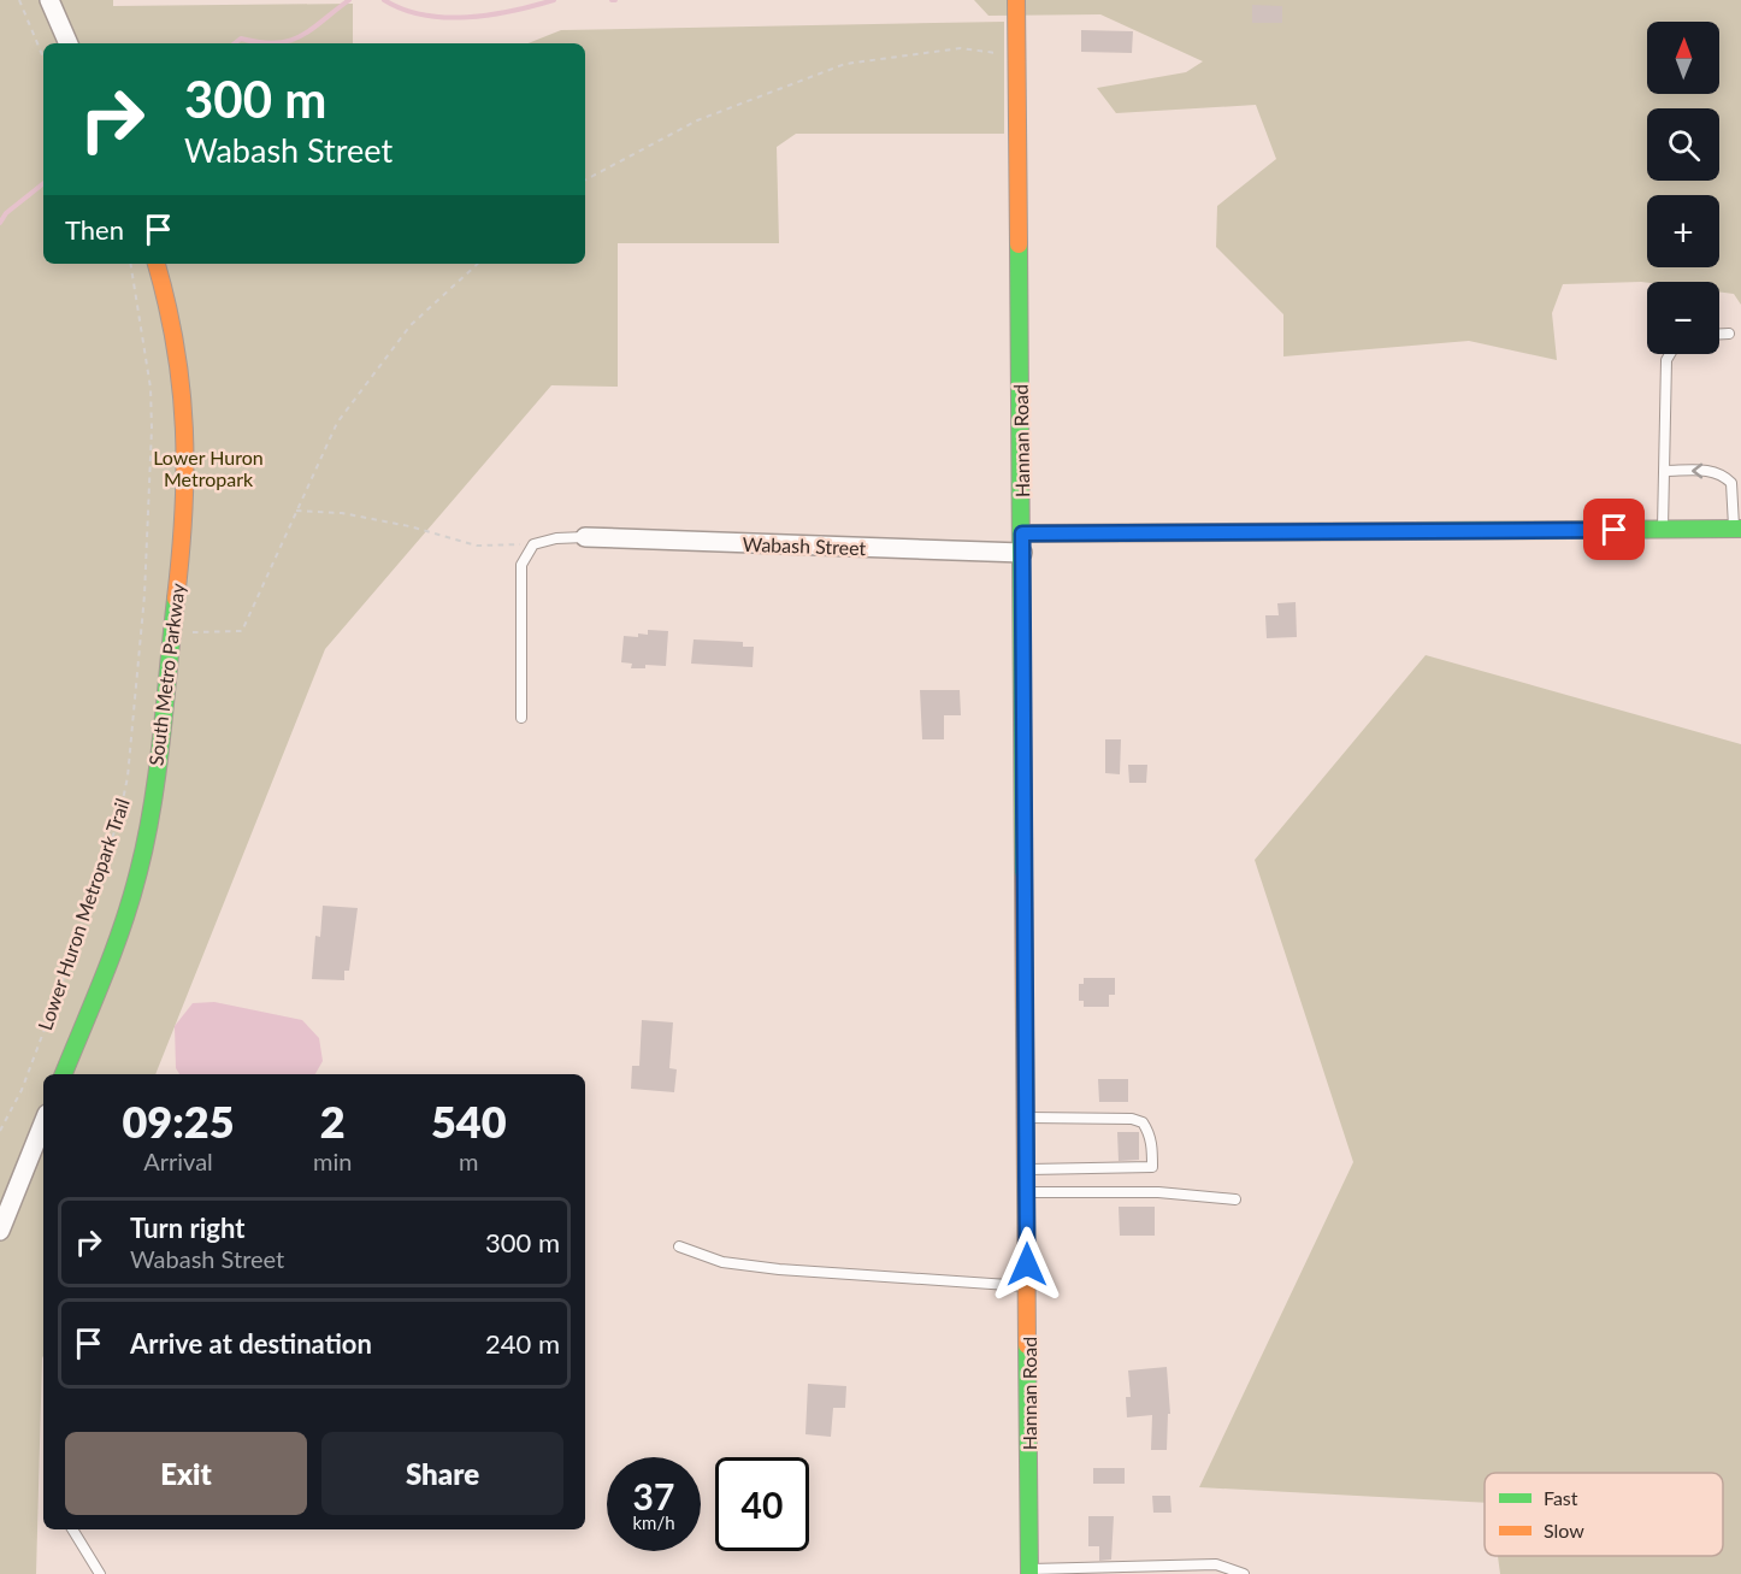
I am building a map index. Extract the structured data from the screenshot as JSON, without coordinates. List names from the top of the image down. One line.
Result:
{"streets":{"street":["Hannan Road","Wabash Street","South Metro Parkway"],"path":["Lower Huron Metropark Trail"]},"crossings":[["Hannan Road","Wabash Street"]],"parks":["Lower Huron Metropark"],"legend":["Fast","Slow"],"north":"top","page":{"map_buttons":["+","−"],"turn":["300 m","Wabash Street"],"then":"Then","eta":["09:25","Arrival","2","min","540","m"],"list":[{"name":"Turn right","note":"Wabash Street","value":"300 m"},{"name":"Arrive at destination","value":"240 m"}],"buttons":["Exit","Share"],"speed":"37 km/h","limit":"40"}}
